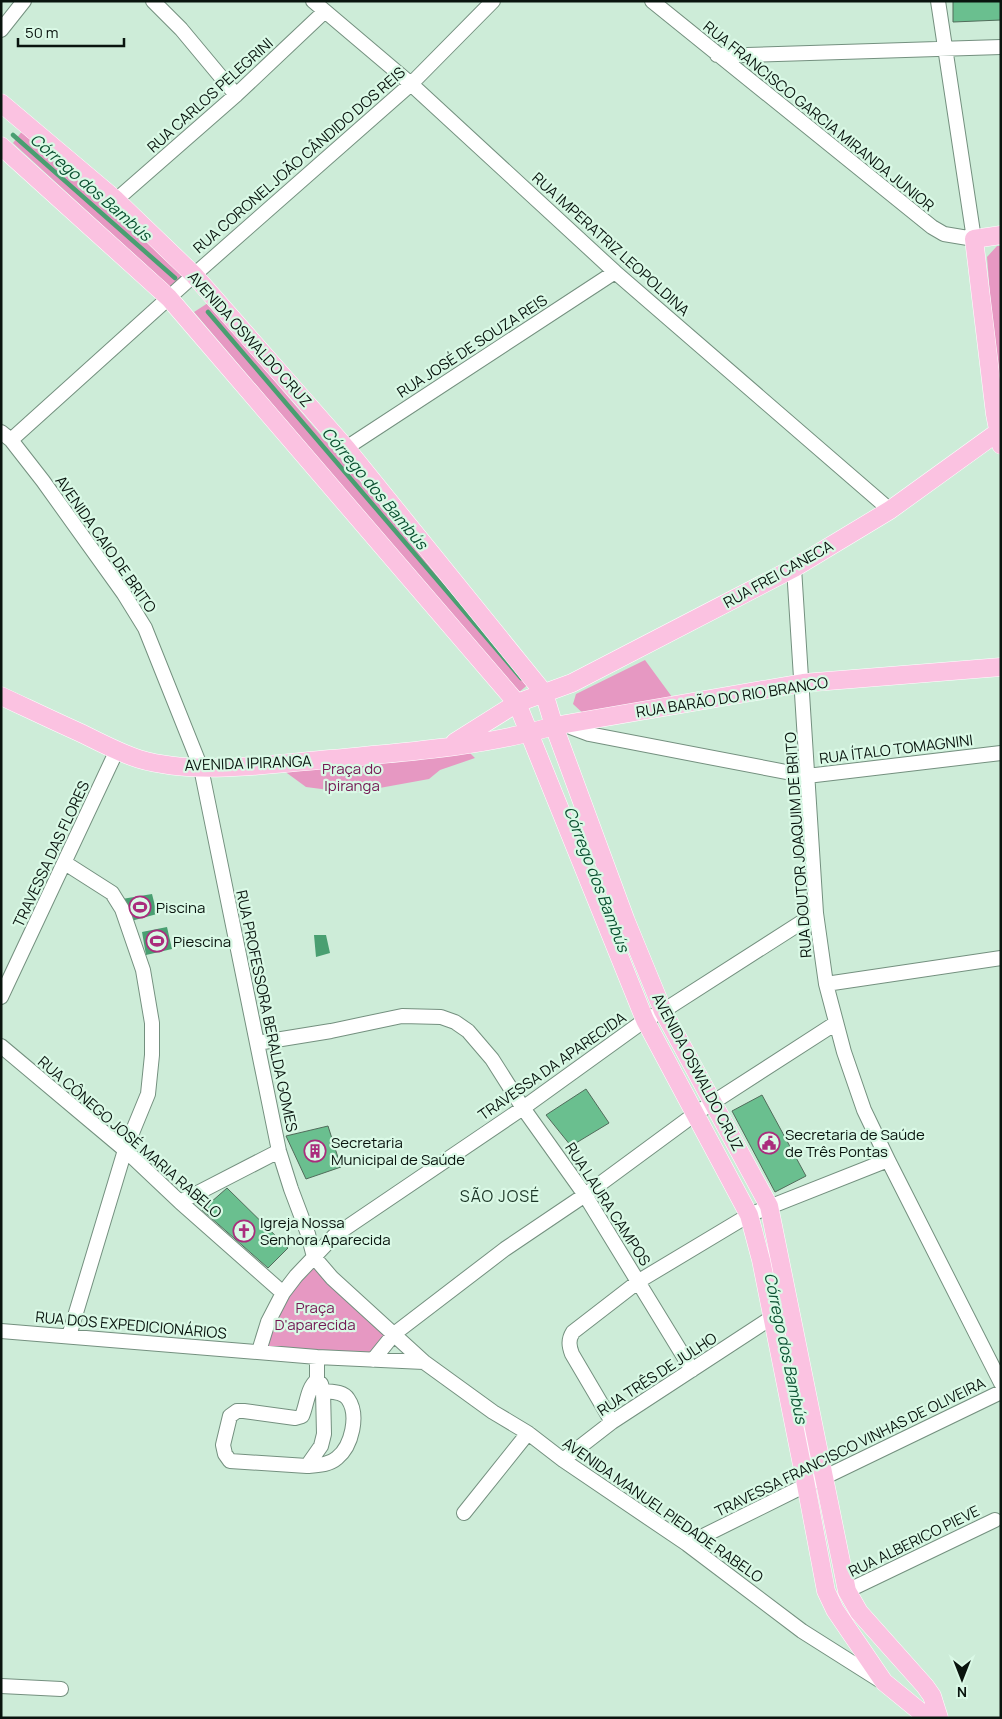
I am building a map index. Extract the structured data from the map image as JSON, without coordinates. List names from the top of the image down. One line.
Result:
{"streets":{"main road":["AVENIDA OSWALDO CRUZ","RUA FREI CANECA","RUA BARÃO DO RIO BRANCO","AVENIDA IPIRANGA"],"street":["RUA CARLOS PELEGRINI","RUA FRANCISCO GARCIA MIRANDA JUNIOR","RUA CORONEL JOÃO CÂNDIDO DOS REIS","RUA IMPERATRIZ LEOPOLDINA","RUA JOSÉ DE SOUZA REIS","AVENIDA CAIO DE BRITO","RUA ÍTALO TOMAGNINI","RUA DOUTOR JOAQUIM DE BRITO","TRAVESSA DAS FLORES","RUA PROFESSORA BERALDA GOMES","TRAVESSA DA APARECIDA","RUA CÔNEGO JOSÉ MARIA RABELO","RUA LAURA CAMPOS","RUA DOS EXPEDICIONÁRIOS","RUA TRÊS DE JULHO","TRAVESSA FRANCISCO VINHAS DE OLIVEIRA","AVENIDA MANUEL PIEDADE RABELO","RUA ALBERICO PIEVE"]},"crossings":[["RUA CARLOS PELEGRINI","RUA IMPERATRIZ LEOPOLDINA"],["RUA CARLOS PELEGRINI","AVENIDA OSWALDO CRUZ"],["RUA CORONEL JOÃO CÂNDIDO DOS REIS","RUA IMPERATRIZ LEOPOLDINA"],["RUA CORONEL JOÃO CÂNDIDO DOS REIS","AVENIDA OSWALDO CRUZ"],["RUA CORONEL JOÃO CÂNDIDO DOS REIS","AVENIDA CAIO DE BRITO"],["RUA IMPERATRIZ LEOPOLDINA","RUA JOSÉ DE SOUZA REIS"],["RUA IMPERATRIZ LEOPOLDINA","RUA FREI CANECA"],["AVENIDA OSWALDO CRUZ","RUA JOSÉ DE SOUZA REIS"],["AVENIDA OSWALDO CRUZ","RUA FREI CANECA"],["AVENIDA OSWALDO CRUZ","RUA BARÃO DO RIO BRANCO"],["AVENIDA OSWALDO CRUZ","AVENIDA IPIRANGA"],["AVENIDA OSWALDO CRUZ","TRAVESSA DA APARECIDA"],["AVENIDA OSWALDO CRUZ","RUA TRÊS DE JULHO"],["AVENIDA OSWALDO CRUZ","TRAVESSA FRANCISCO VINHAS DE OLIVEIRA"],["AVENIDA OSWALDO CRUZ","AVENIDA MANUEL PIEDADE RABELO"],["AVENIDA OSWALDO CRUZ","RUA ALBERICO PIEVE"],["AVENIDA CAIO DE BRITO","AVENIDA IPIRANGA"],["AVENIDA CAIO DE BRITO","RUA PROFESSORA BERALDA GOMES"],["RUA FREI CANECA","AVENIDA IPIRANGA"],["RUA FREI CANECA","RUA DOUTOR JOAQUIM DE BRITO"],["RUA BARÃO DO RIO BRANCO","RUA ÍTALO TOMAGNINI"],["RUA BARÃO DO RIO BRANCO","AVENIDA IPIRANGA"],["RUA BARÃO DO RIO BRANCO","RUA DOUTOR JOAQUIM DE BRITO"],["RUA ÍTALO TOMAGNINI","RUA DOUTOR JOAQUIM DE BRITO"],["AVENIDA IPIRANGA","TRAVESSA DAS FLORES"],["AVENIDA IPIRANGA","RUA PROFESSORA BERALDA GOMES"],["RUA DOUTOR JOAQUIM DE BRITO","TRAVESSA DA APARECIDA"],["RUA PROFESSORA BERALDA GOMES","TRAVESSA DA APARECIDA"],["RUA PROFESSORA BERALDA GOMES","RUA LAURA CAMPOS"],["TRAVESSA DA APARECIDA","RUA LAURA CAMPOS"],["RUA LAURA CAMPOS","RUA TRÊS DE JULHO"],["RUA TRÊS DE JULHO","AVENIDA MANUEL PIEDADE RABELO"],["TRAVESSA FRANCISCO VINHAS DE OLIVEIRA","AVENIDA MANUEL PIEDADE RABELO"]],"districts":["SÃO JOSÉ"],"water":["Córrego dos Bambús"],"parks":["Praça do Ipiranga","Praça D'aparecida"],"places":{"sports":["Piscina","Piescina"],"public building":["Secretaria de Saúde de Três Pontas"],"building":["Secretaria Municipal de Saúde"],"church":["Igreja Nossa Senhora Aparecida"]},"scale_bar":"50 m","north":"bottom"}
